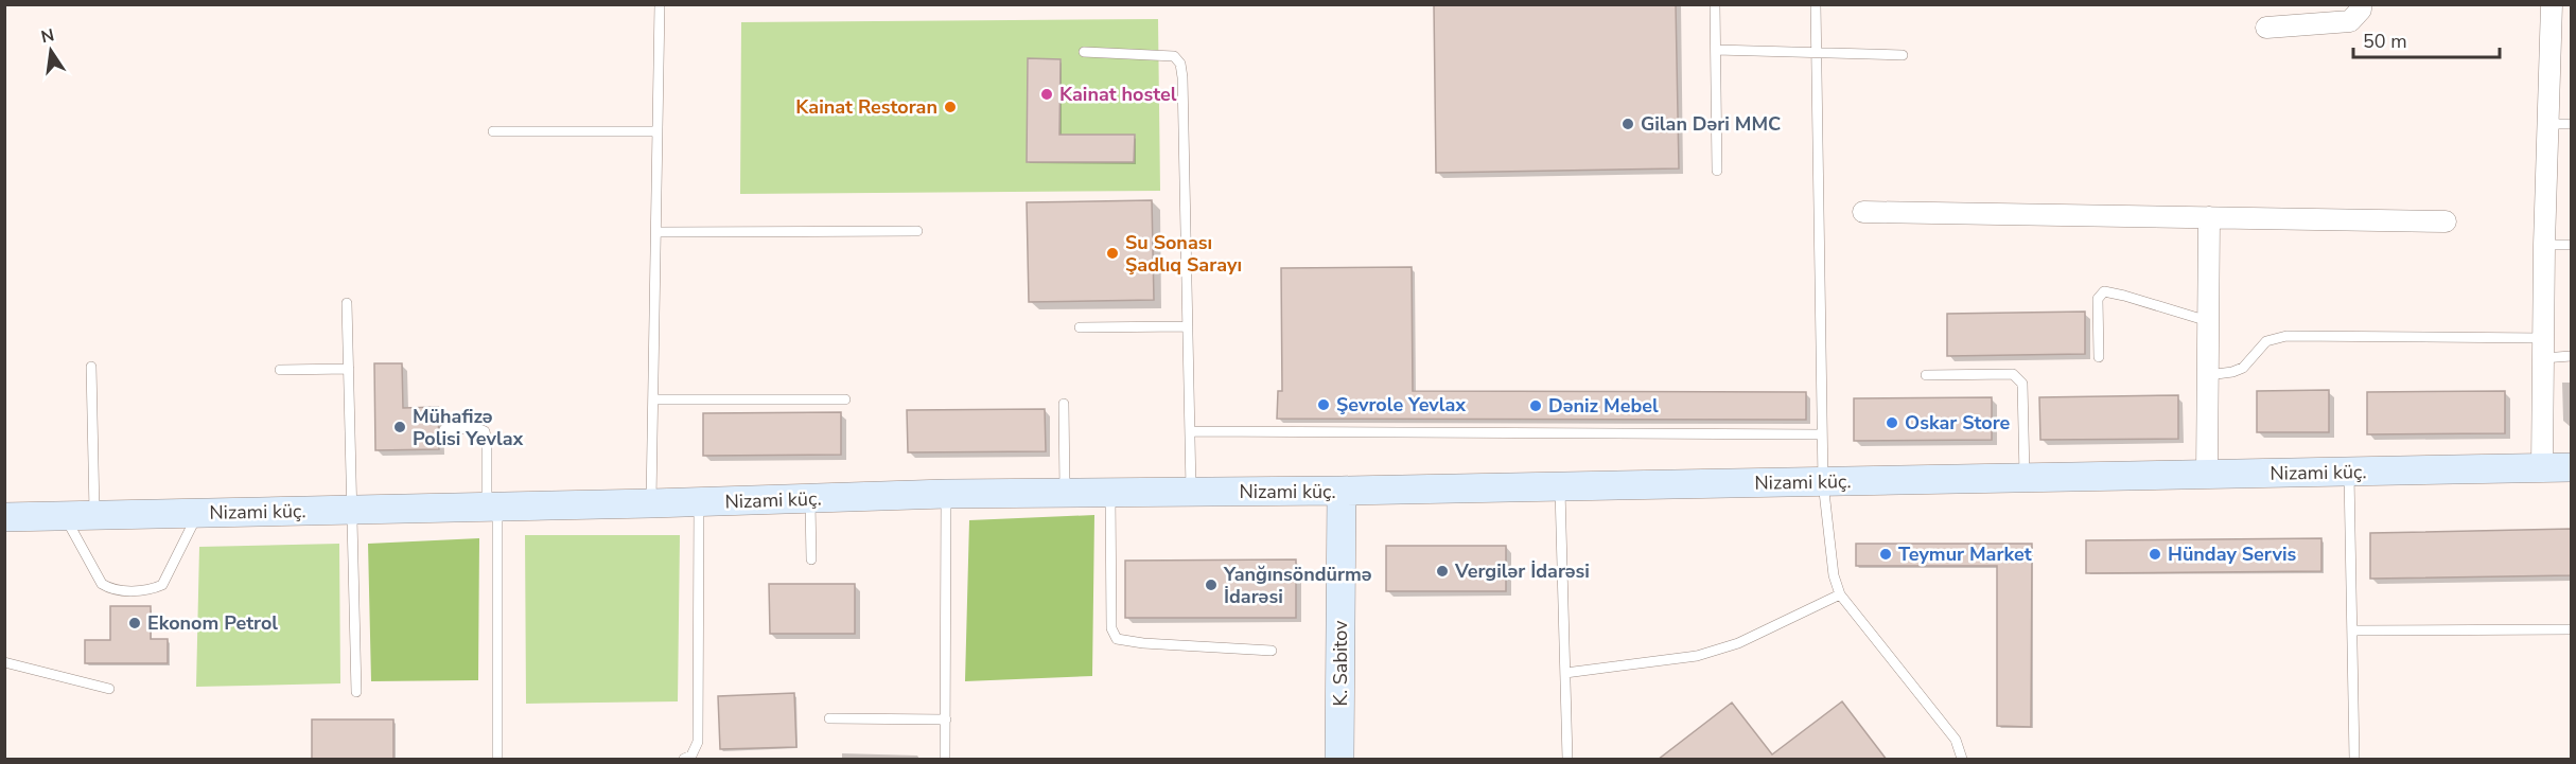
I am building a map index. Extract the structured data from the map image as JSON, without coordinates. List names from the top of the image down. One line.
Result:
{"streets":{"main road":["Nizami küç.","K. Sabitov"]},"crossings":[["Nizami küç.","K. Sabitov"]],"places":["Kainat hostel","Kainat Restoran","Gilan Dəri MMC","Su Sonası Şadlıq Sarayı","Şevrole Yevlax","Dəniz Mebel","Oskar Store","Mühafizə Polisi Yevlax","Teymur Market","Hünday Servis","Vergilər İdarəsi","Yanğınsöndürmə İdarəsi","Ekonom Petrol"],"scale_bar":"50 m","north":"top"}
